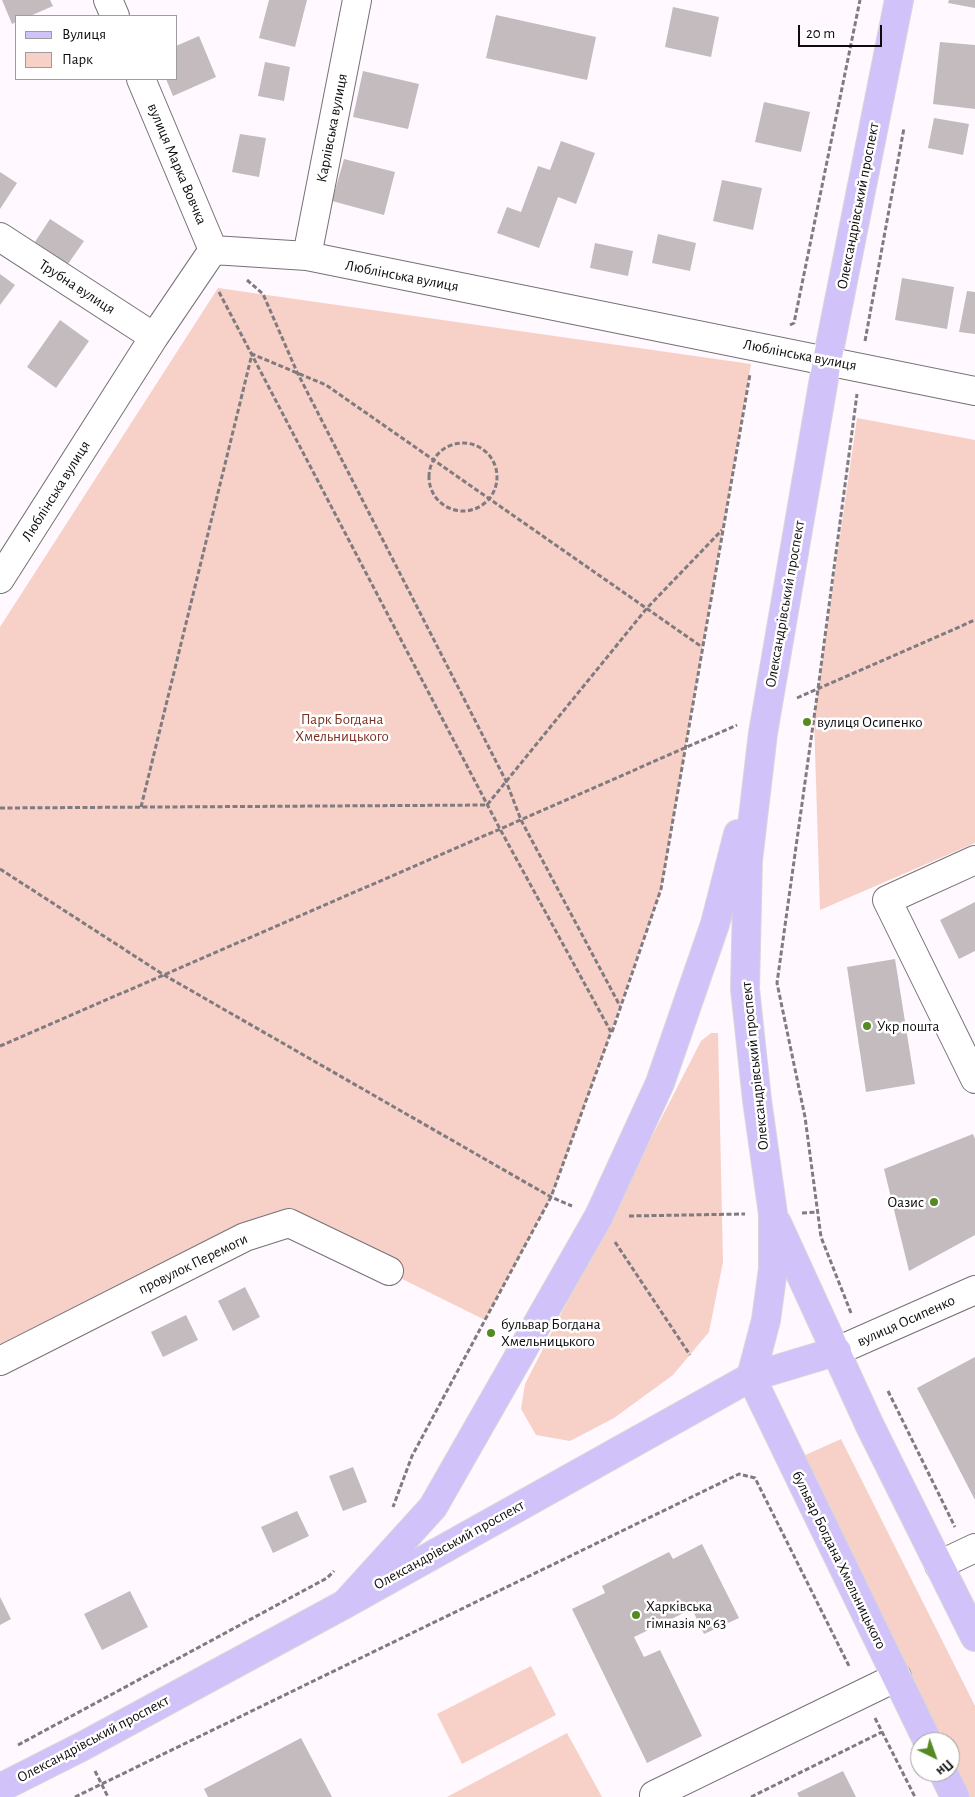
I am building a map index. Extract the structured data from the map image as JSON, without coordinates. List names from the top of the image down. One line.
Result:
{"streets":{"main road":["Олександрівський проспект","бульвар Богдана Хмельницького"],"street":["Карлівська вулиця","вулиця Марка Вовчка","Люблінська вулиця","Трубна вулиця","провулок Перемоги","вулиця Осипенко"]},"crossings":[["Карлівська вулиця","Люблінська вулиця"],["вулиця Марка Вовчка","Люблінська вулиця"],["Олександрівський проспект","Люблінська вулиця"],["Олександрівський проспект","вулиця Осипенко"],["Олександрівський проспект","бульвар Богдана Хмельницького"],["Люблінська вулиця","Трубна вулиця"]],"parks":["Парк Богдана Хмельницького"],"places":["вулиця Осипенко","Укр пошта","Оазис","бульвар Богдана Хмельницького","Харківська гімназія № 63"],"legend":["Вулиця","Парк"],"scale_bar":"20 m","north":"bottom right"}
